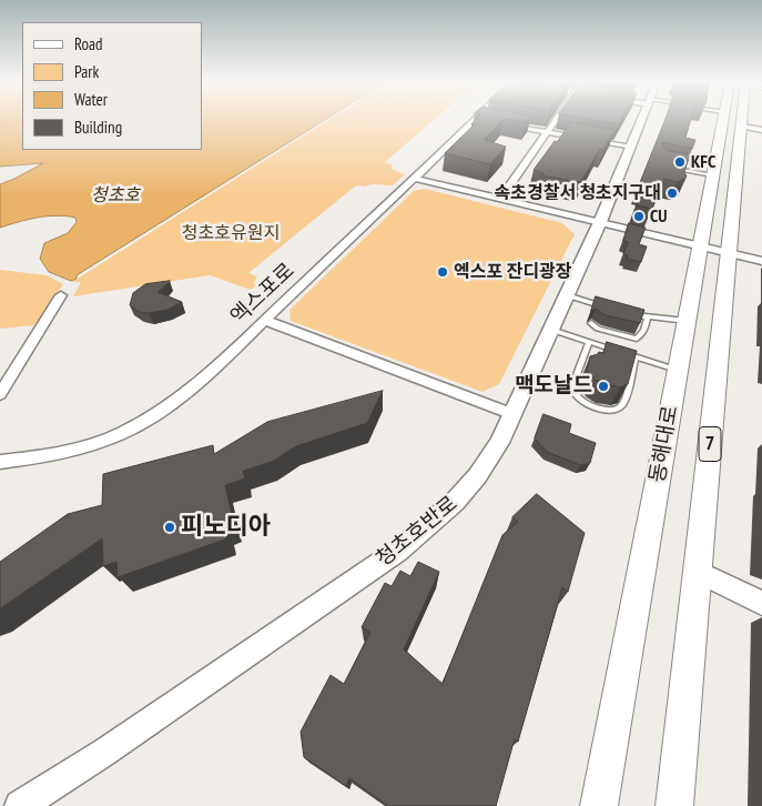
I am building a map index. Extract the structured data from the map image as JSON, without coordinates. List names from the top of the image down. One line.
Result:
{"streets":{"main road":["동해대로","7"],"street":["엑스포로","청초호반로"]},"water":["청초호"],"parks":["청초호유원지"],"places":["KFC","속초경찰서 청초지구대","CU","엑스포 잔디광장","맥도날드","피노디아"],"legend":["Road","Park","Water","Building"]}
